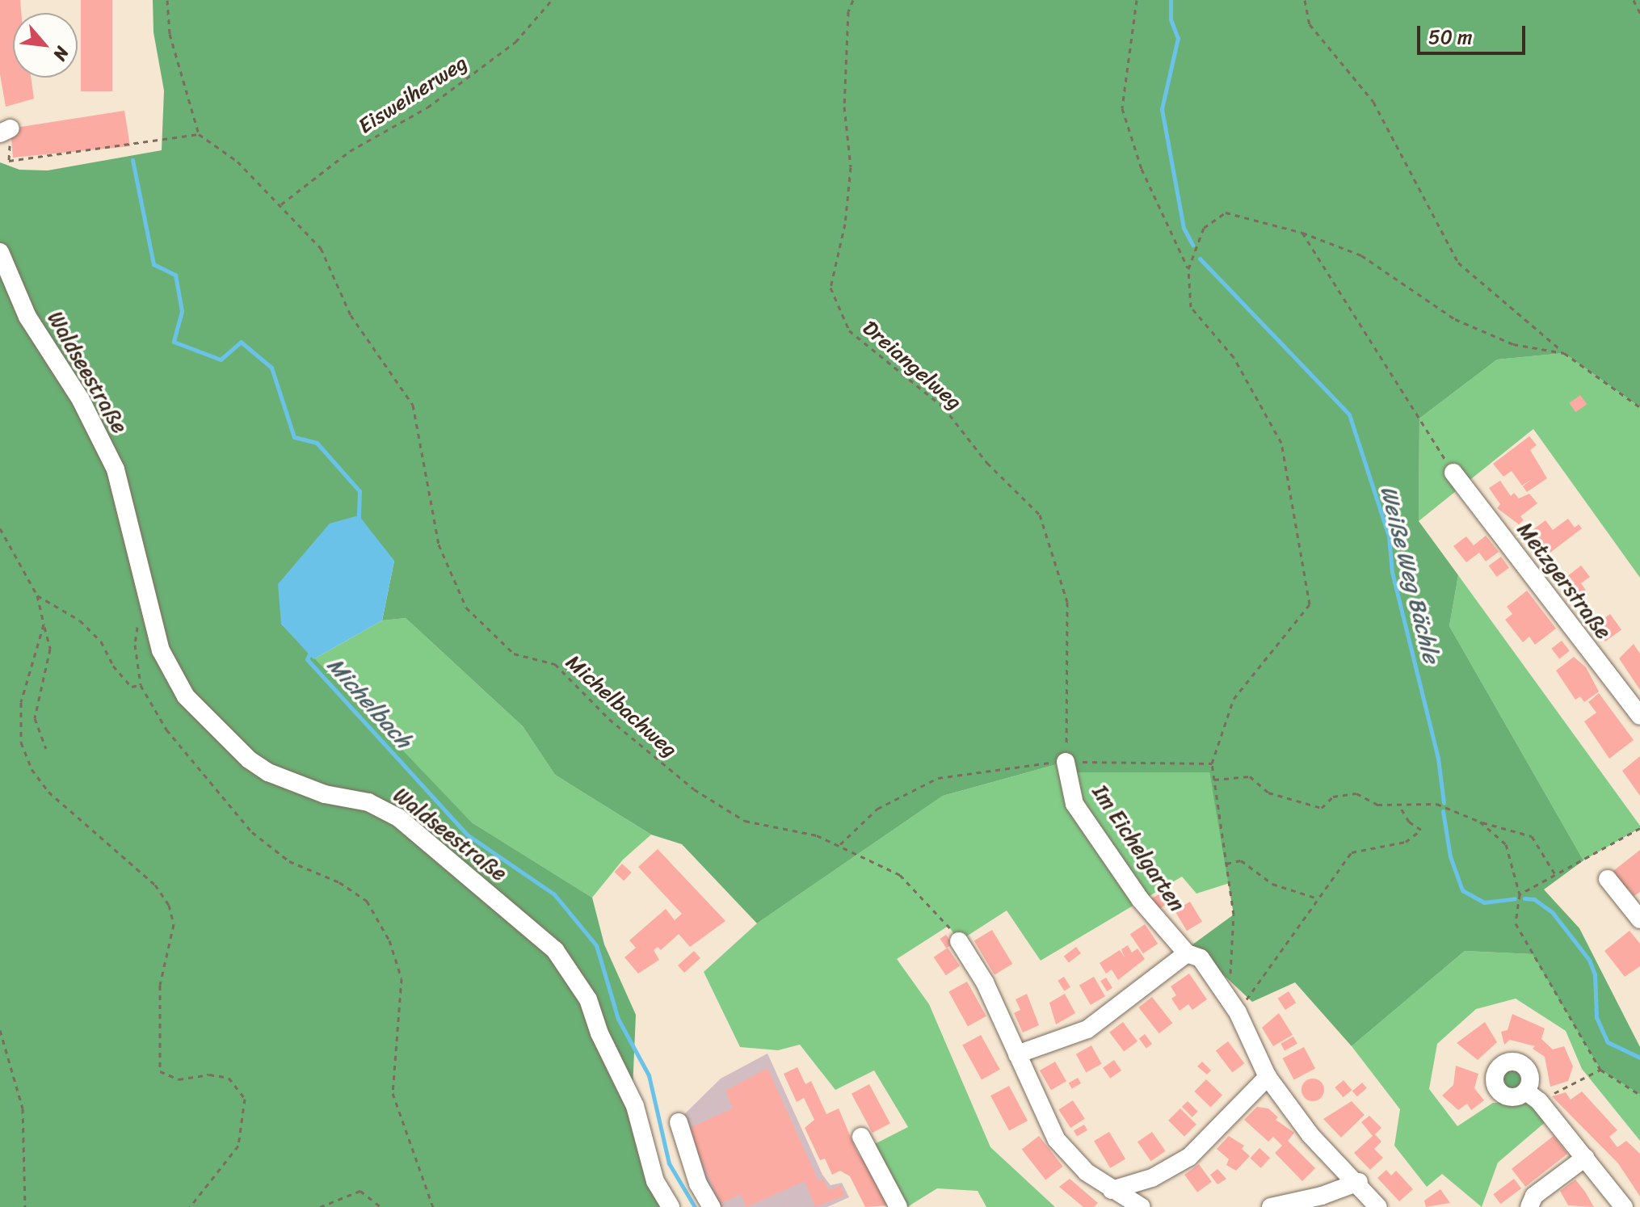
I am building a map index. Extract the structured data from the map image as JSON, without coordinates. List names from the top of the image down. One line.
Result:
{"streets":{"street":["Waldseestraße","Metzgerstraße","Im Eichelgarten"],"path":["Eisweiherweg","Dreiangelweg","Michelbachweg"]},"crossings":[["Eisweiherweg","Michelbachweg"],["Dreiangelweg","Im Eichelgarten"]],"water":["Weiße Weg Bächle","Michelbach"],"scale_bar":"50 m","north":"bottom right"}
